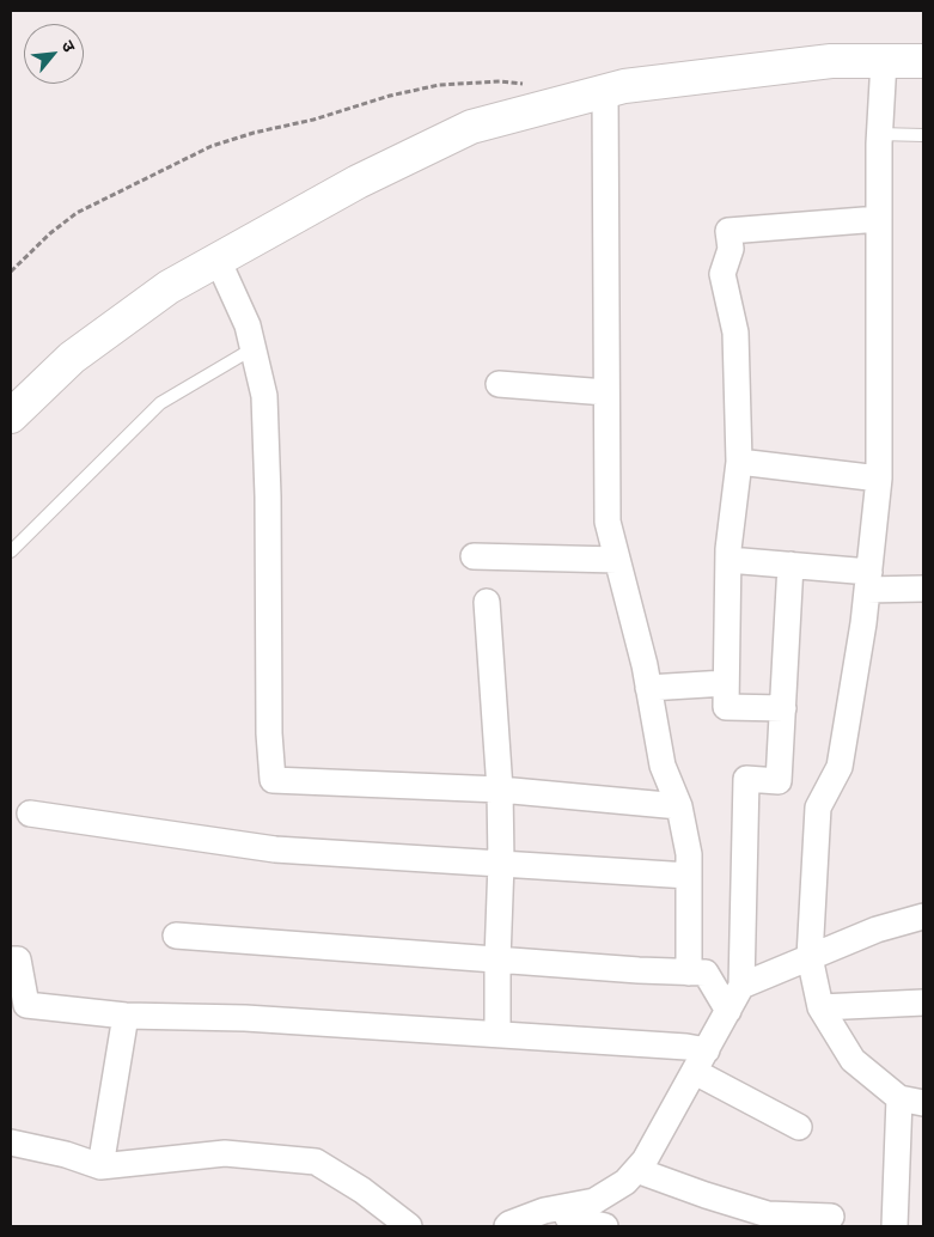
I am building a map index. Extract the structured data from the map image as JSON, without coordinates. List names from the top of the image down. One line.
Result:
{"north":"top right"}
